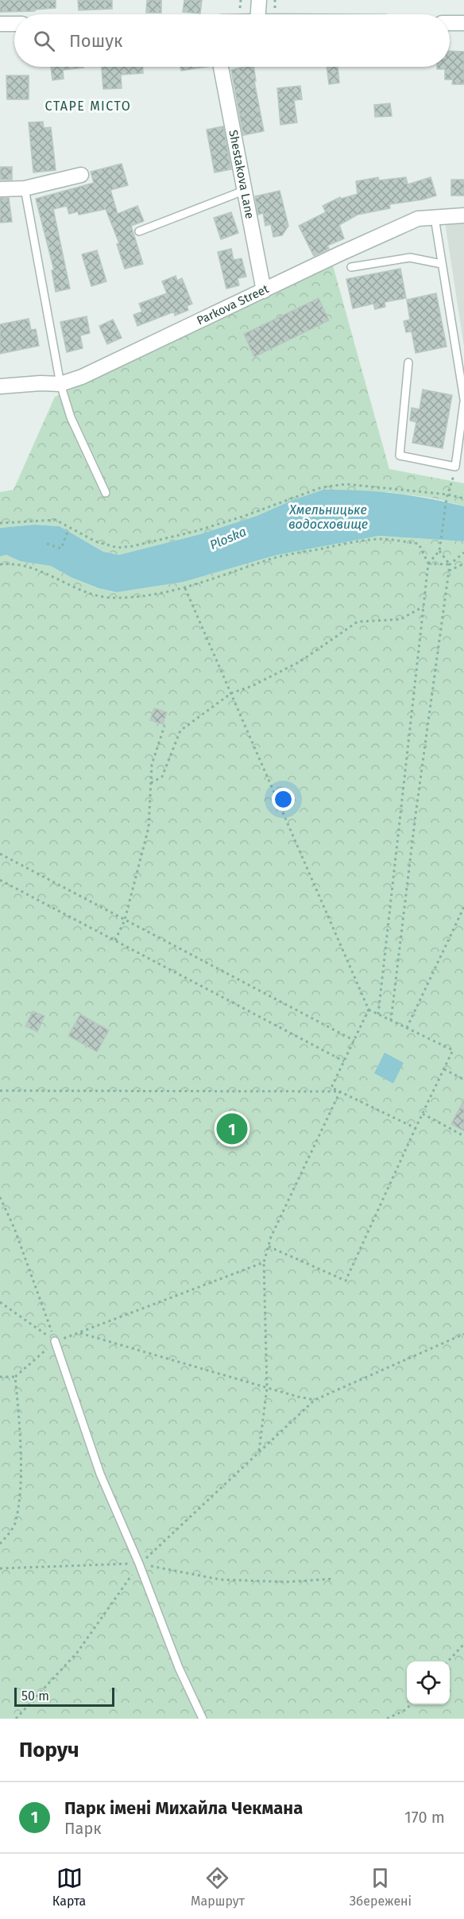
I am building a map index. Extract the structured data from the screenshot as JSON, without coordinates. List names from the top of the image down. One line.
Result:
{"streets":{"street":["Shestakova Lane","Parkova Street"]},"crossings":[["Shestakova Lane","Parkova Street"]],"districts":["СТАРЕ МІСТО"],"water":["Хмельницьке водосховище","Ploska"],"scale_bar":"50 m","page":{"search":"Пошук","pins":"1","scale":"50 m","heading":"Поруч","list":[{"mark":"1","name":"Парк імені Михайла Чекмана","note":"Парк","value":"170 m"}],"nav":["Карта","Маршрут","Збережені"]}}
